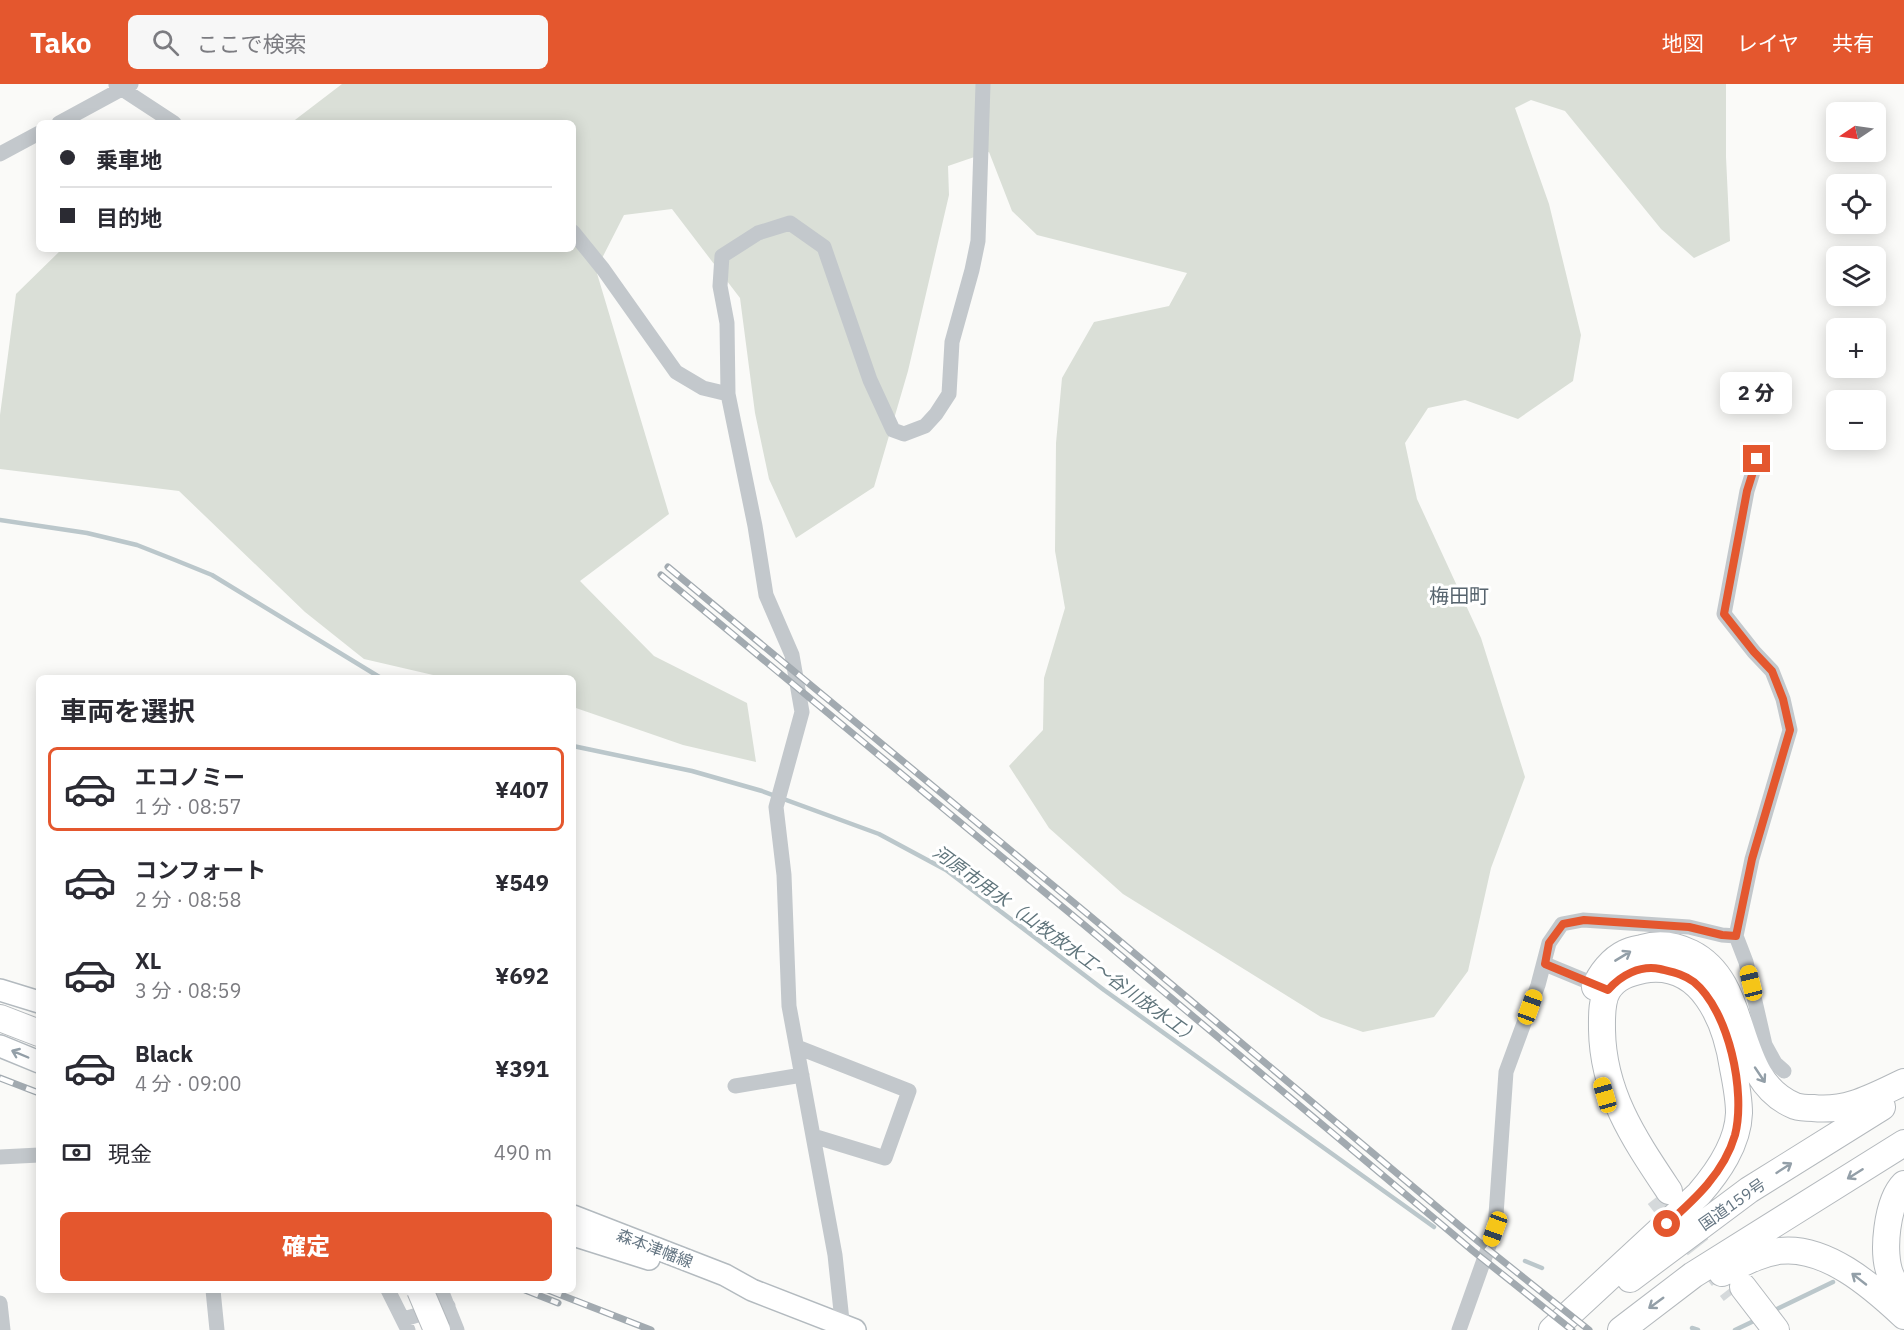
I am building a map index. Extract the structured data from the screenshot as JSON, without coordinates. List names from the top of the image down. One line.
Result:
{"streets":{"highway":["国道159号"],"main road":["森本津幡線"]},"districts":["梅田町"],"water":["河原市用水（山牧放水工～谷川放水工）"],"north":"left","page":{"header":"Tako","search":"ここで検索","nav":["地図","レイヤ","共有"],"map_buttons":["+","−"],"banner":["乗車地","目的地"],"bubble":"2 分","heading":"車両を選択","list":[{"name":"エコノミー","note":"1 分 · 08:57","value":"¥407"},{"name":"コンフォート","note":"2 分 · 08:58","value":"¥549"},{"name":"XL","note":"3 分 · 08:59","value":"¥692"},{"name":"Black","note":"4 分 · 09:00","value":"¥391"}],"pay":["現金","490 m"],"buttons":"確定"}}
